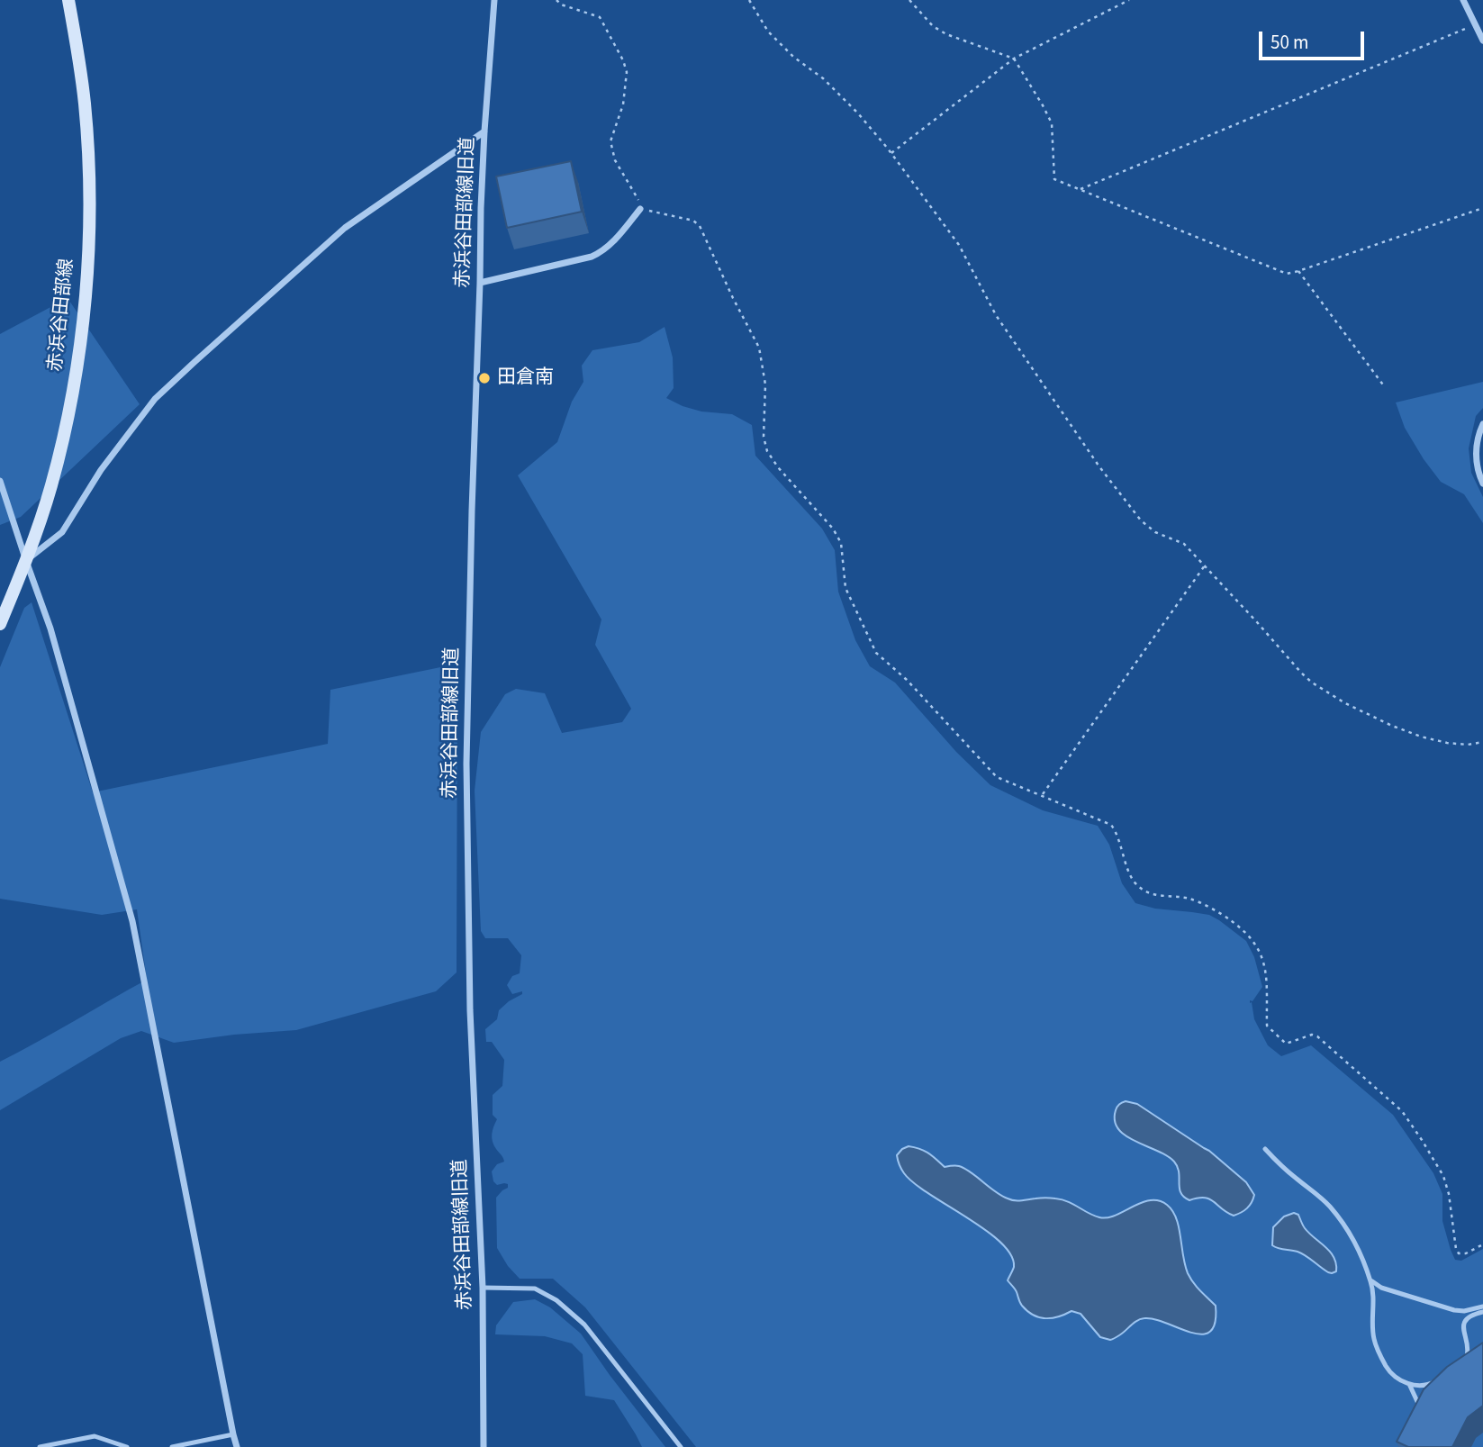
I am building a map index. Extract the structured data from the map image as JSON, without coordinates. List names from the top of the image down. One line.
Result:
{"streets":{"main road":["赤浜谷田部線"],"street":["赤浜谷田部線旧道"]},"places":["田倉南"],"scale_bar":"50 m"}
